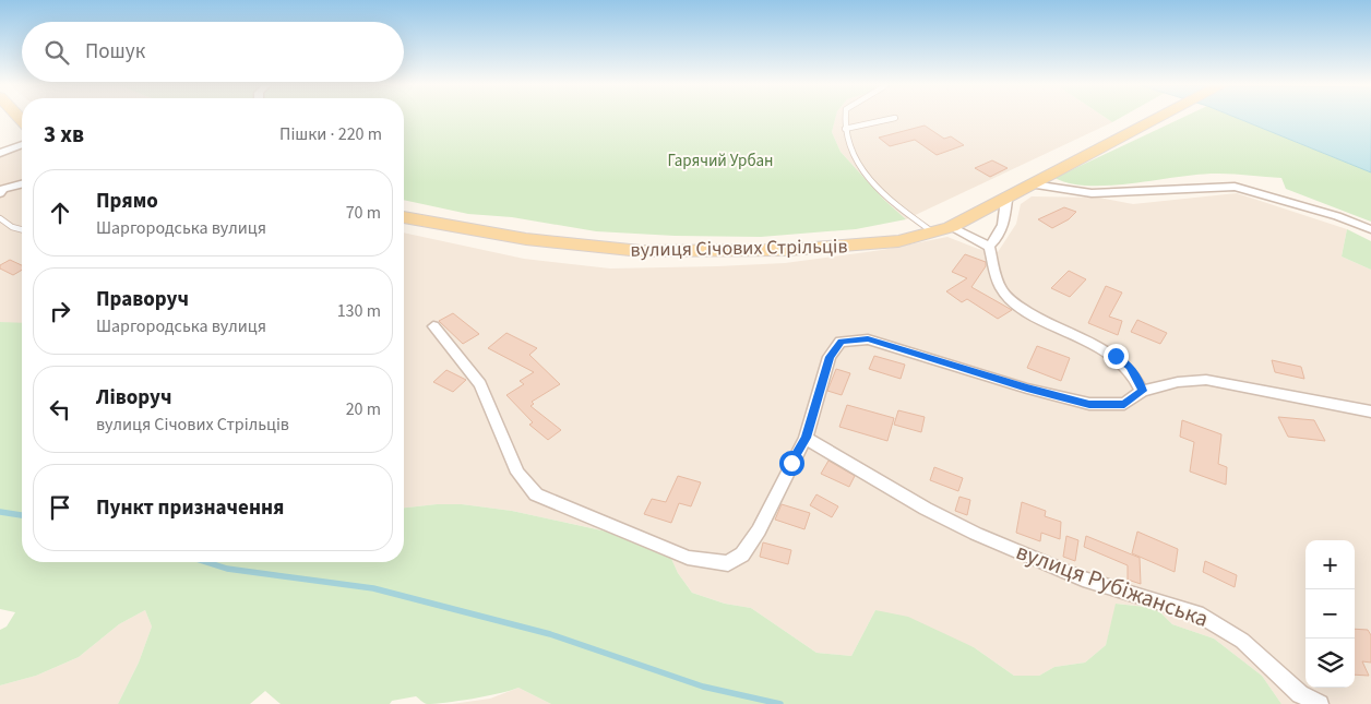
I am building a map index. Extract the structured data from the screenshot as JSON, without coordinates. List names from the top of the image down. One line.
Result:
{"streets":{"main road":["вулиця Січових Стрільців"],"street":["вулиця Рубіжанська"]},"parks":["Гарячий Урбан"],"page":{"search":"Пошук","heading":["3 хв","Пішки · 220 m"],"list":[["Прямо","Шаргородська вулиця","70 m"],["Праворуч","Шаргородська вулиця","130 m"],["Ліворуч","вулиця Січових Стрільців","20 m"],"Пункт призначення"],"map_buttons":["+","−"]}}
